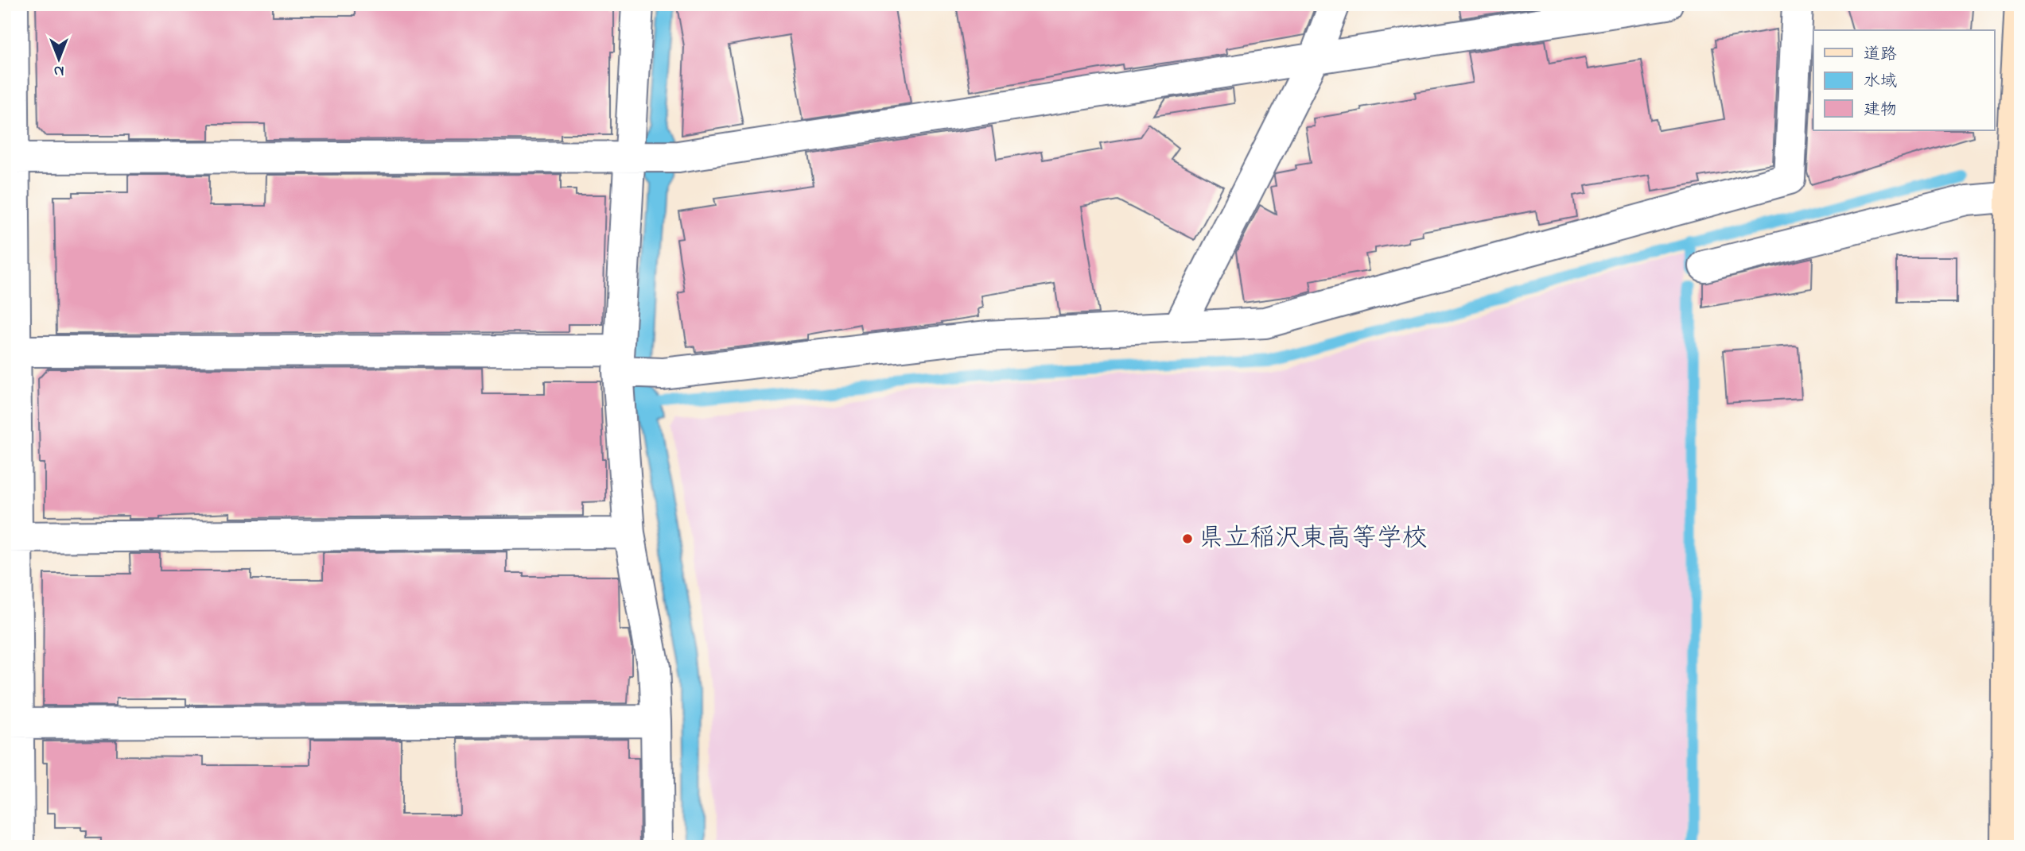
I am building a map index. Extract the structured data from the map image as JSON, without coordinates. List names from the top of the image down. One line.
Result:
{"places":["県立稲沢東高等学校"],"legend":["道路","水域","建物"],"north":"bottom"}
